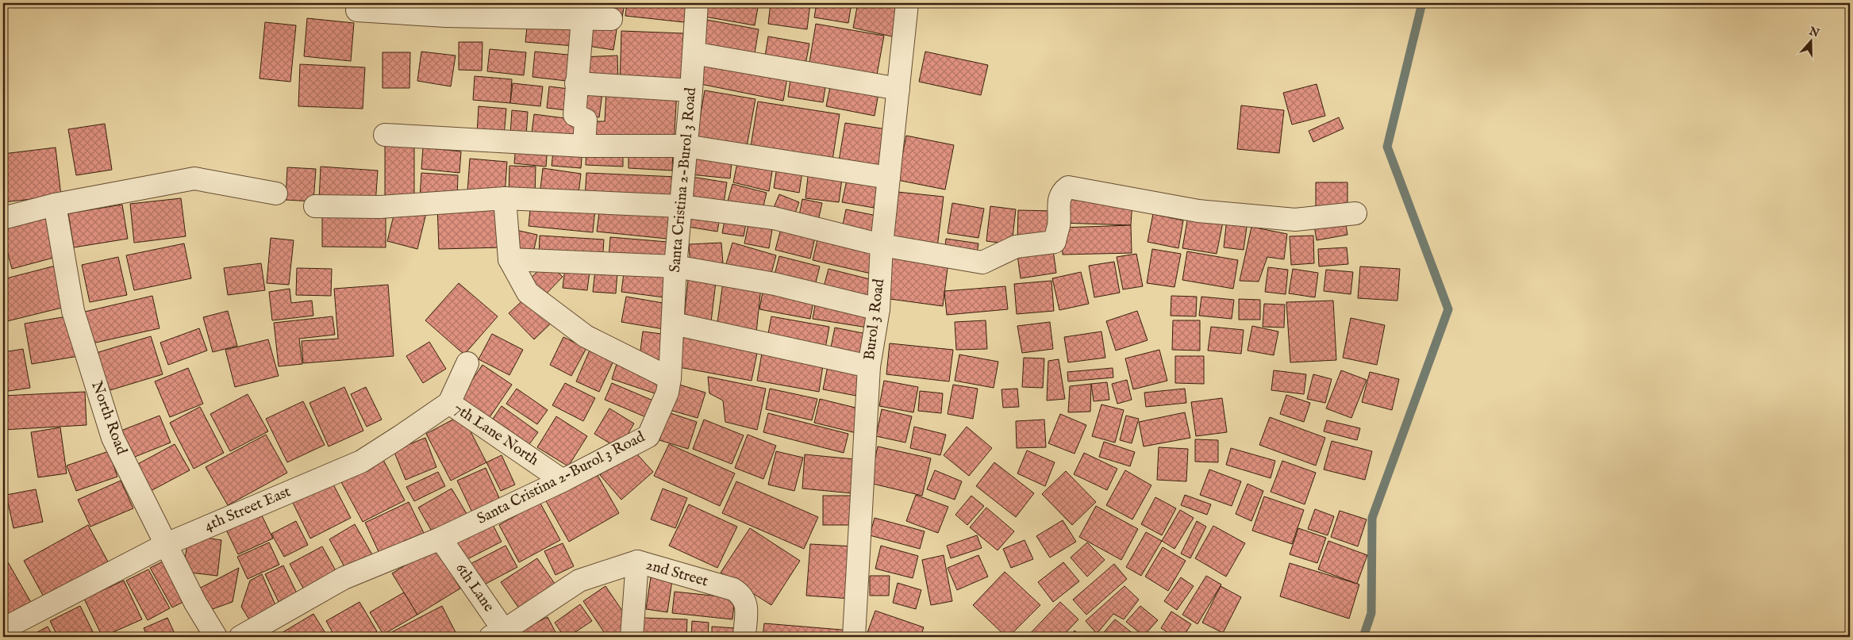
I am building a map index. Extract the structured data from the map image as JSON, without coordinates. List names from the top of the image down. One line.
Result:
{"streets":{"street":["Santa Cristina 2-Burol 3 Road","Burol 3 Road","North Road","7th Lane North","4th Street East","2nd Street","6th Lane"]},"crossings":[["Santa Cristina 2-Burol 3 Road","7th Lane North"],["Santa Cristina 2-Burol 3 Road","6th Lane"],["North Road","4th Street East"],["7th Lane North","4th Street East"],["2nd Street","6th Lane"]],"north":"top"}
